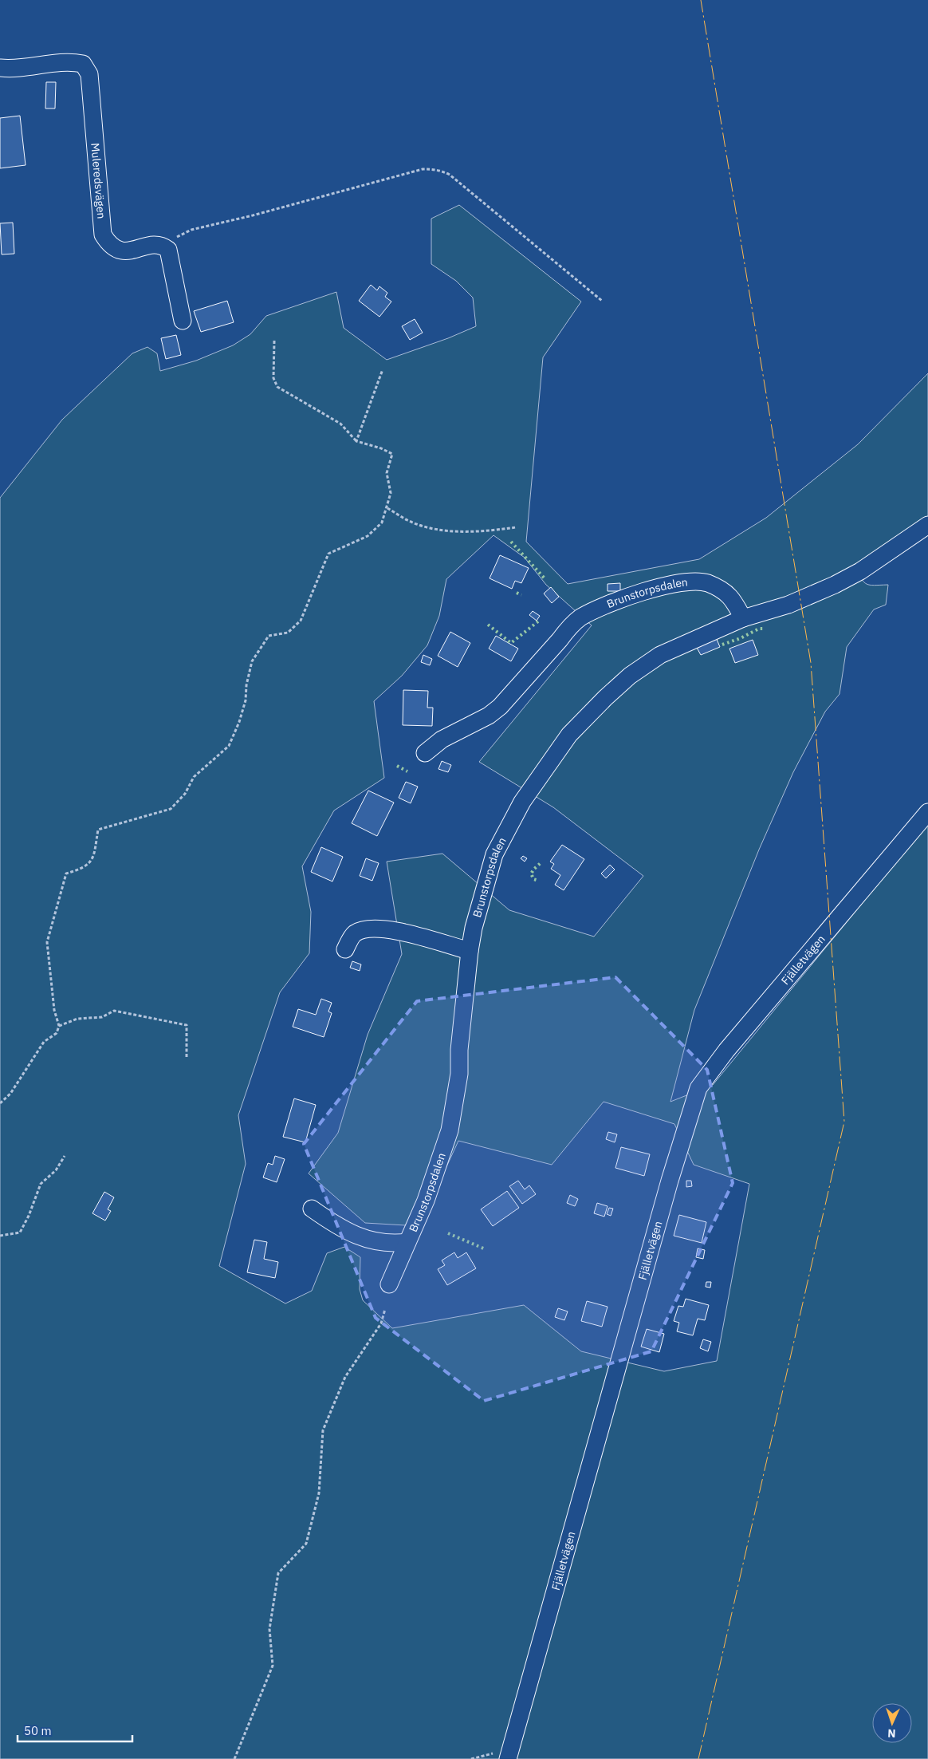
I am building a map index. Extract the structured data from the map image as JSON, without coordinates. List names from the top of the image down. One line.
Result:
{"streets":{"street":["Muleredsvägen","Brunstorpsdalen","Fjälletvägen"]},"scale_bar":"50 m","north":"bottom"}
